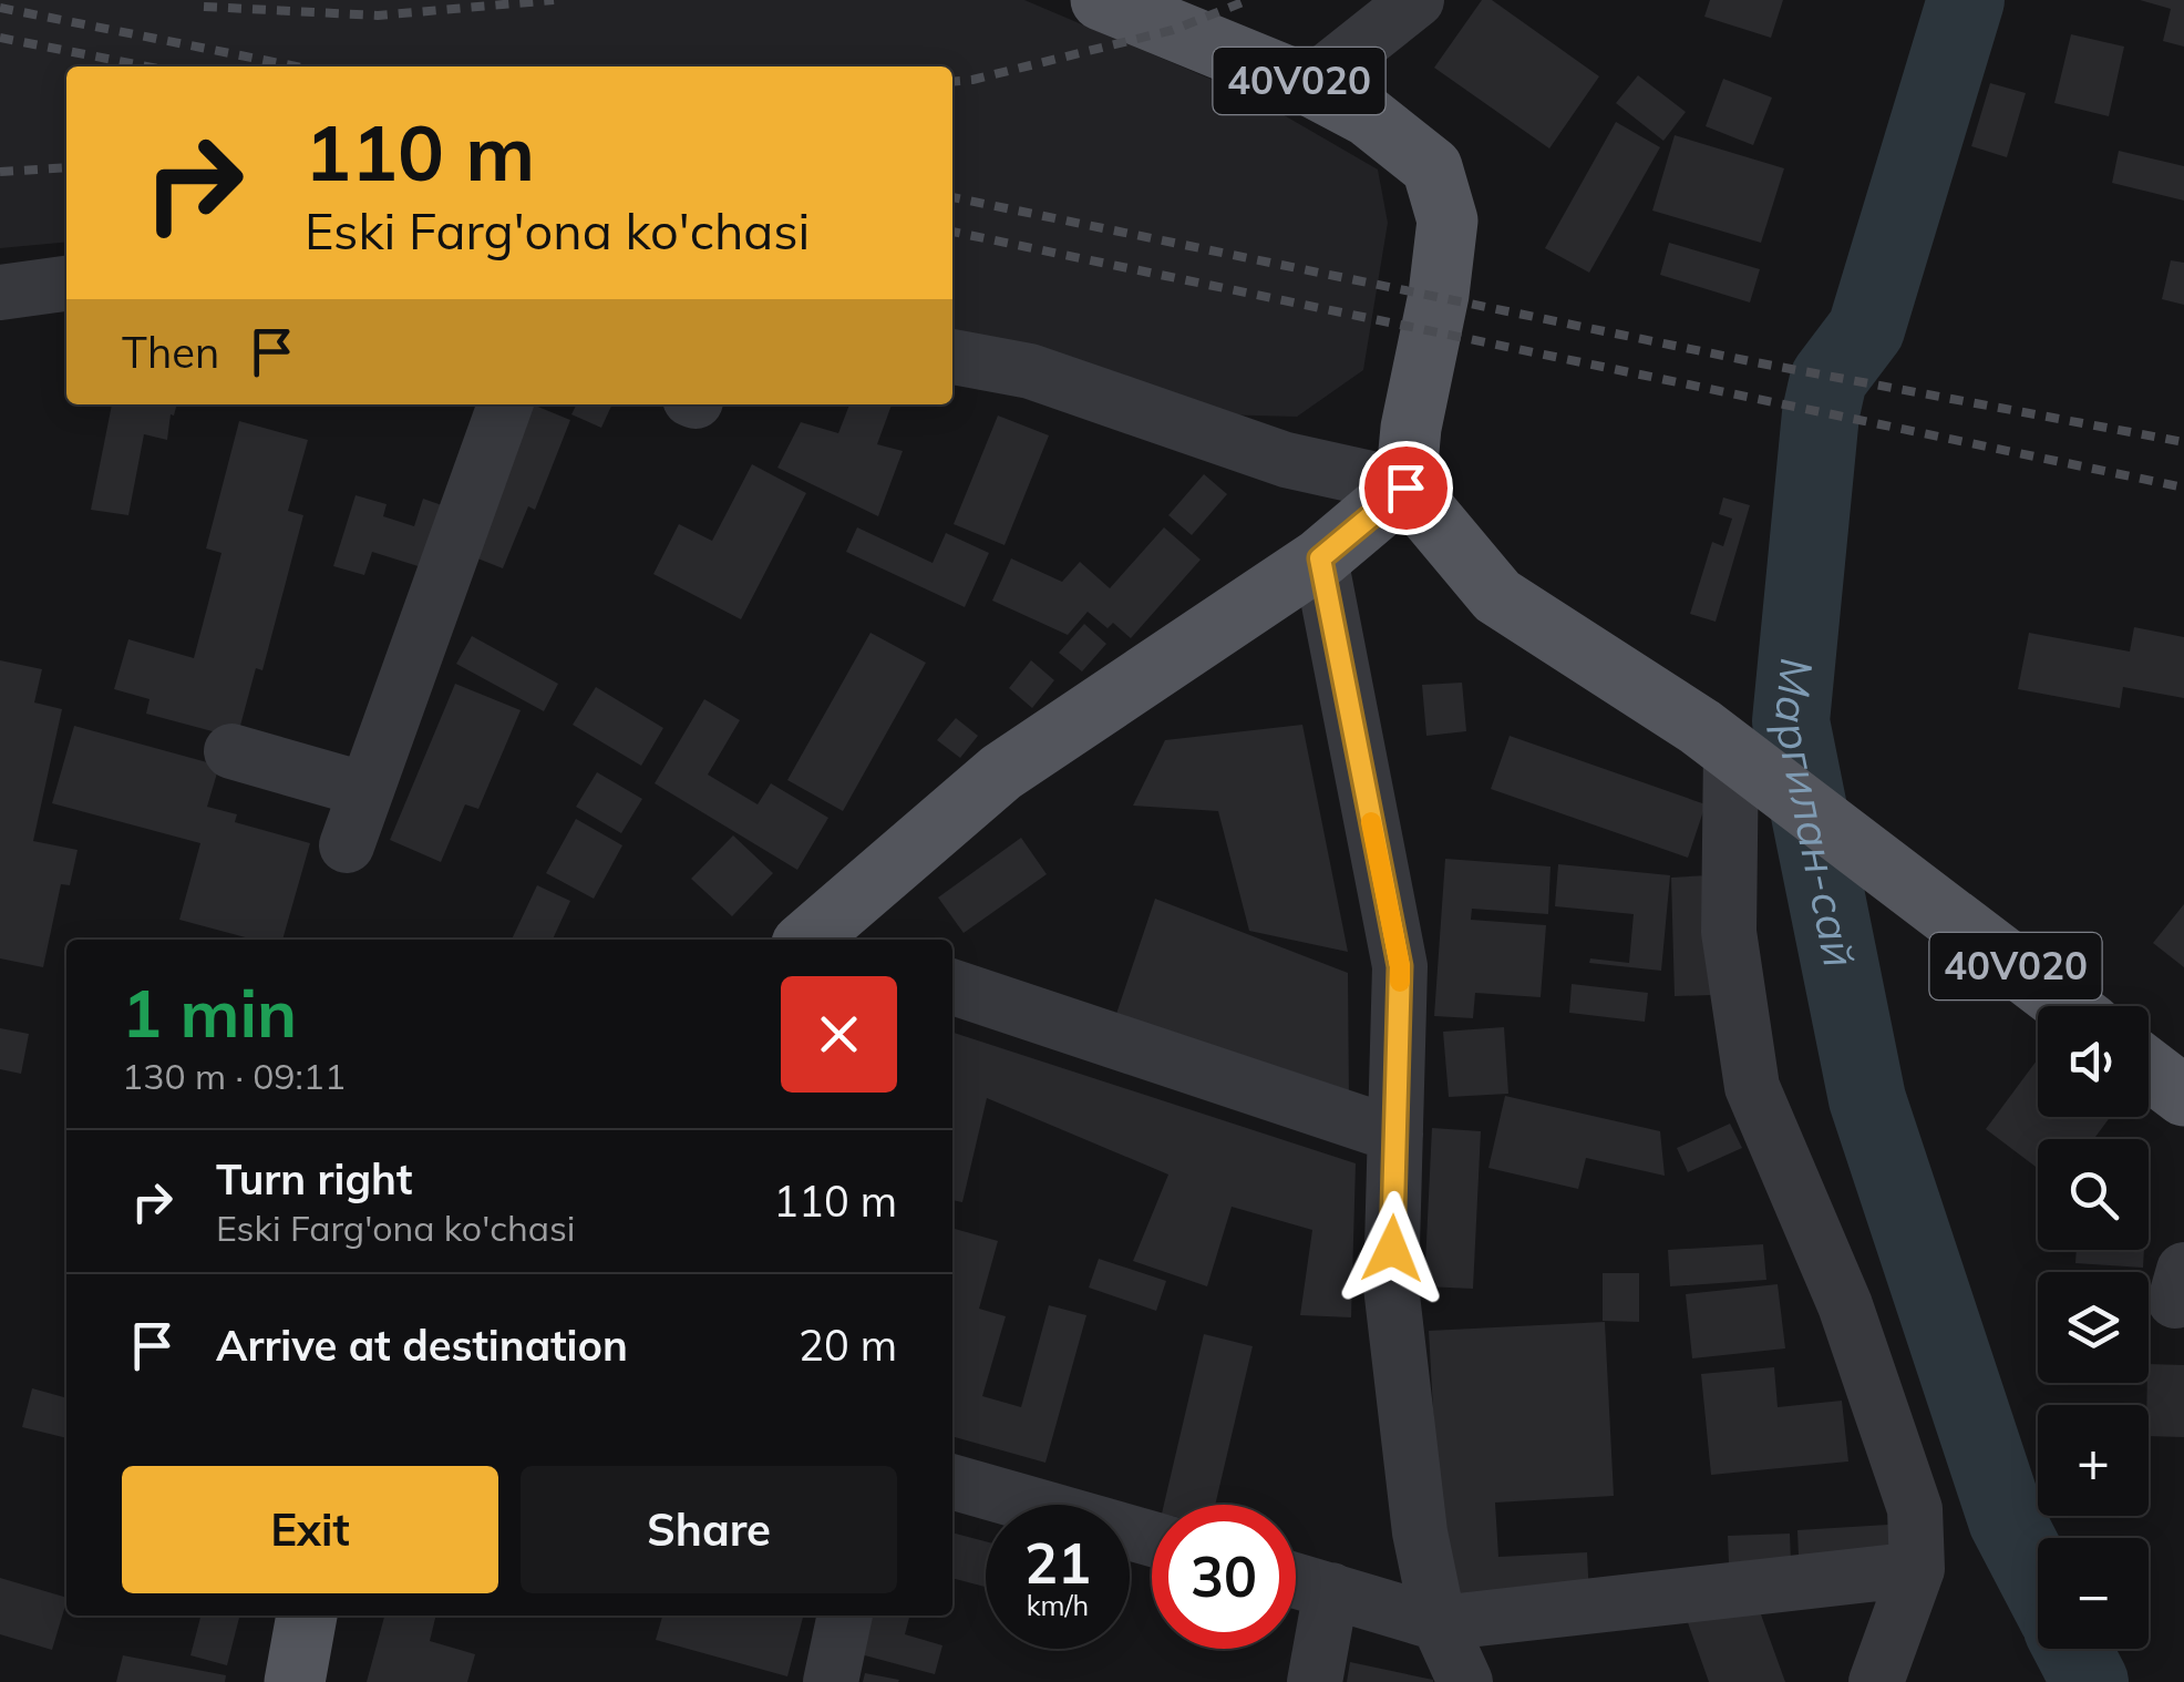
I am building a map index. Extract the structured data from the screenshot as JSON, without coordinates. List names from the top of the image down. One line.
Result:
{"streets":{"main road":["40V020"]},"water":["Маргилан-сай"],"page":{"turn":["110 m","Eski Farg'ona ko'chasi"],"then":"Then","heading":["1 min","130 m · 09:11"],"map_buttons":["+","−"],"list":[{"name":"Turn right","note":"Eski Farg'ona ko'chasi","value":"110 m"},{"name":"Arrive at destination","value":"20 m"}],"buttons":["Exit","Share"],"speed":"21 km/h","limit":"30"}}
